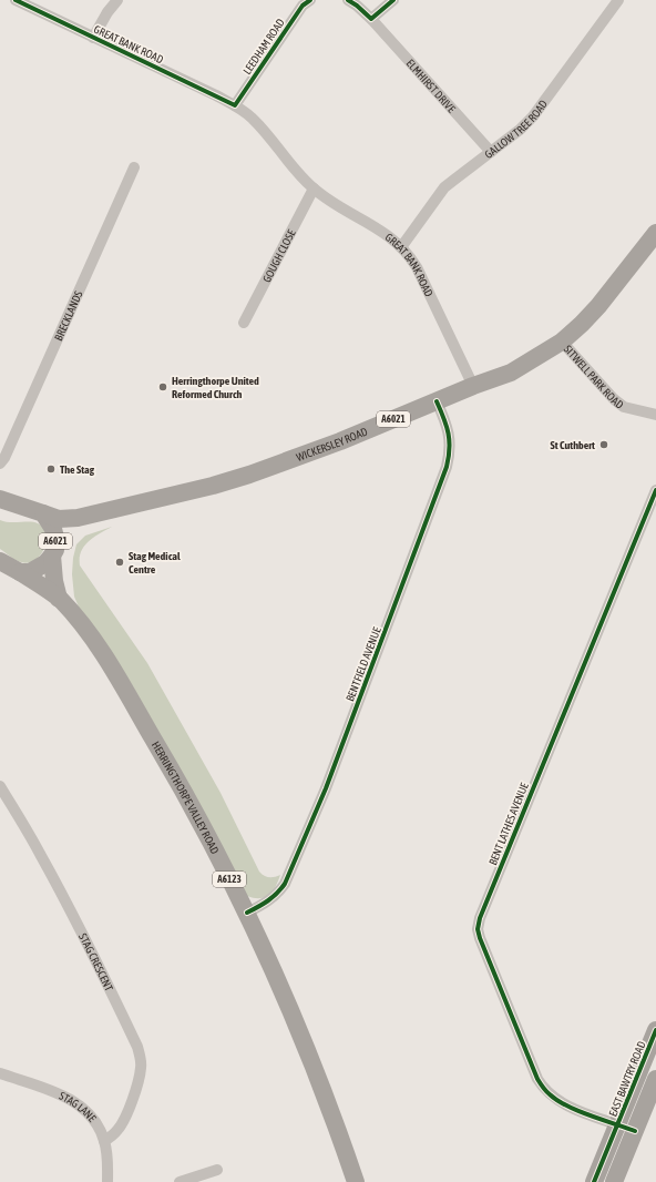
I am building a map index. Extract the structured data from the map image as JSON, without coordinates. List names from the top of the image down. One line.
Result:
{"streets":{"main road":["A6021","WICKERSLEY ROAD","HERRINGTHORPE VALLEY ROAD","A6123","EAST BAWTRY ROAD"],"street":["GREAT BANK ROAD","LEEDHAM ROAD","ELMHIRST DRIVE","GALLOW TREE ROAD","GOUGH CLOSE","BRECKLANDS","SITWELL PARK ROAD","BENTFIELD AVENUE","BENT LATHES AVENUE","STAG CRESCENT","STAG LANE"]},"crossings":[["GREAT BANK ROAD","LEEDHAM ROAD"],["GREAT BANK ROAD","GALLOW TREE ROAD"],["GREAT BANK ROAD","GOUGH CLOSE"],["GREAT BANK ROAD","WICKERSLEY ROAD"],["ELMHIRST DRIVE","GALLOW TREE ROAD"],["SITWELL PARK ROAD","WICKERSLEY ROAD"],["A6021","WICKERSLEY ROAD"],["A6021","HERRINGTHORPE VALLEY ROAD"],["WICKERSLEY ROAD","BENTFIELD AVENUE"],["BENTFIELD AVENUE","HERRINGTHORPE VALLEY ROAD"],["BENT LATHES AVENUE","EAST BAWTRY ROAD"],["STAG CRESCENT","STAG LANE"]],"places":["Herringthorpe United Reformed Church","St Cuthbert","The Stag","Stag Medical Centre"]}
